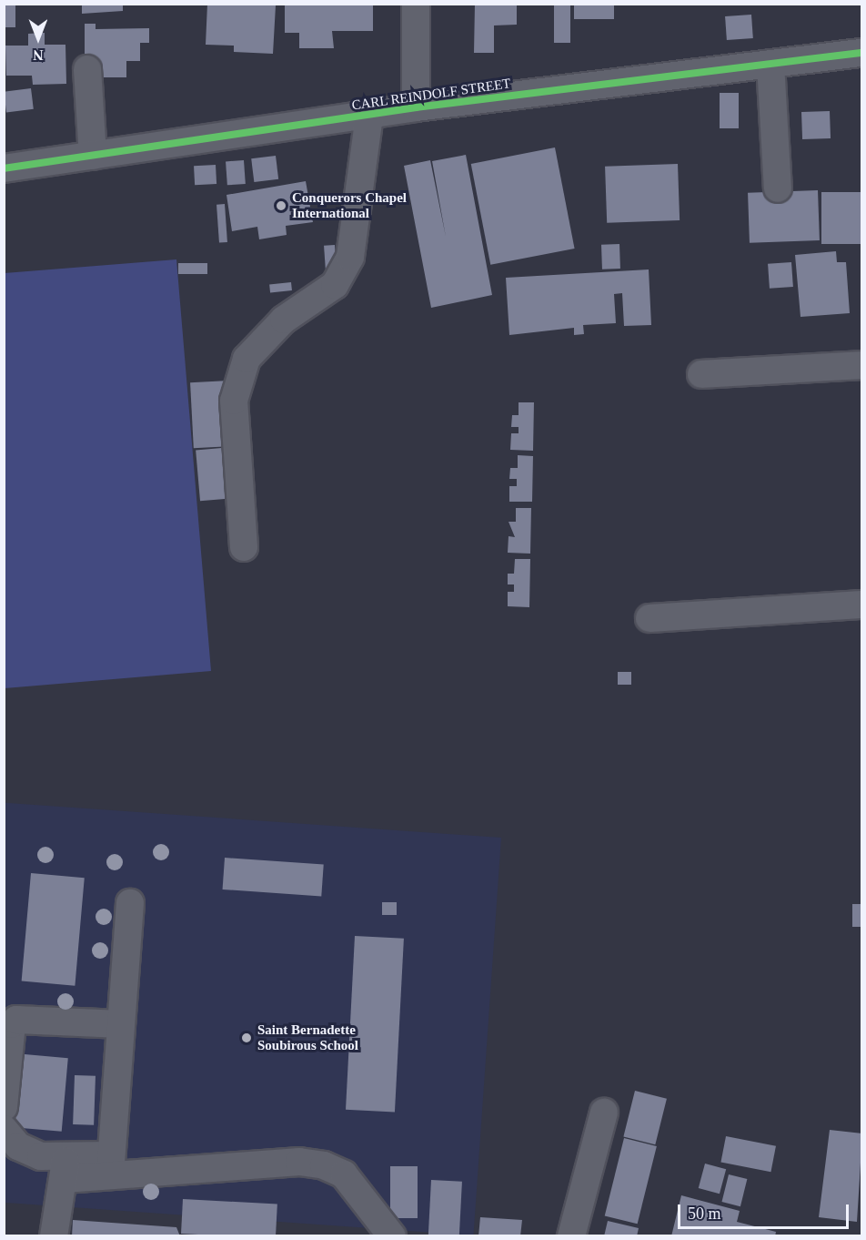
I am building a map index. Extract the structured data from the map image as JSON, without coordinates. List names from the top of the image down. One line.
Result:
{"streets":{"street":["CARL REINDOLF STREET"]},"places":["Conquerors Chapel International","Saint Bernadette Soubirous School"],"scale_bar":"50 m","north":"bottom"}
